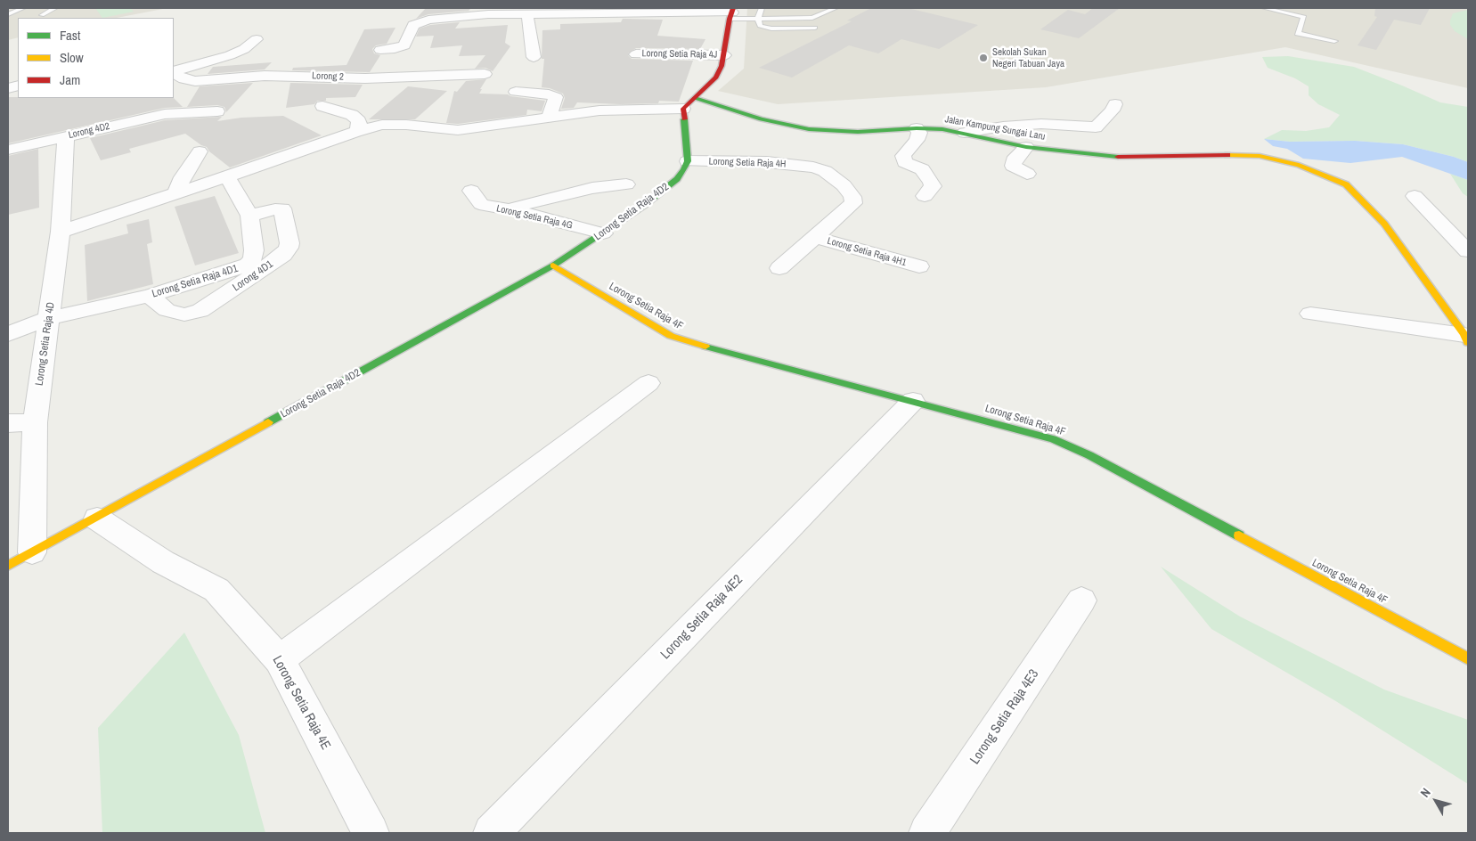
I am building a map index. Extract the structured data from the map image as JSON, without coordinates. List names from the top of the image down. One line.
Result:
{"streets":{"street":["Lorong Setia Raja 4J","Lorong 2","Jalan Kampung Sungai Laru","Lorong 4D2","Lorong Setia Raja 4H","Lorong Setia Raja 4D2","Lorong Setia Raja 4G","Lorong Setia Raja 4H1","Lorong 4D1","Lorong Setia Raja 4D1","Lorong Setia Raja 4F","Lorong Setia Raja 4D","Lorong Setia Raja 4E2","Lorong Setia Raja 4E","Lorong Setia Raja 4E3"]},"crossings":[["Lorong 4D2","Lorong Setia Raja 4D"],["Lorong Setia Raja 4H","Lorong Setia Raja 4D2"],["Lorong Setia Raja 4H","Lorong Setia Raja 4H1"],["Lorong Setia Raja 4D2","Lorong Setia Raja 4G"],["Lorong Setia Raja 4D2","Lorong Setia Raja 4F"],["Lorong Setia Raja 4D2","Lorong Setia Raja 4D"],["Lorong Setia Raja 4D2","Lorong Setia Raja 4E"],["Lorong 4D1","Lorong Setia Raja 4D1"],["Lorong Setia Raja 4D1","Lorong Setia Raja 4D"],["Lorong Setia Raja 4F","Lorong Setia Raja 4E2"]],"places":["Sekolah Sukan Negeri Tabuan Jaya"],"legend":["Fast","Slow","Jam"],"north":"top left"}
